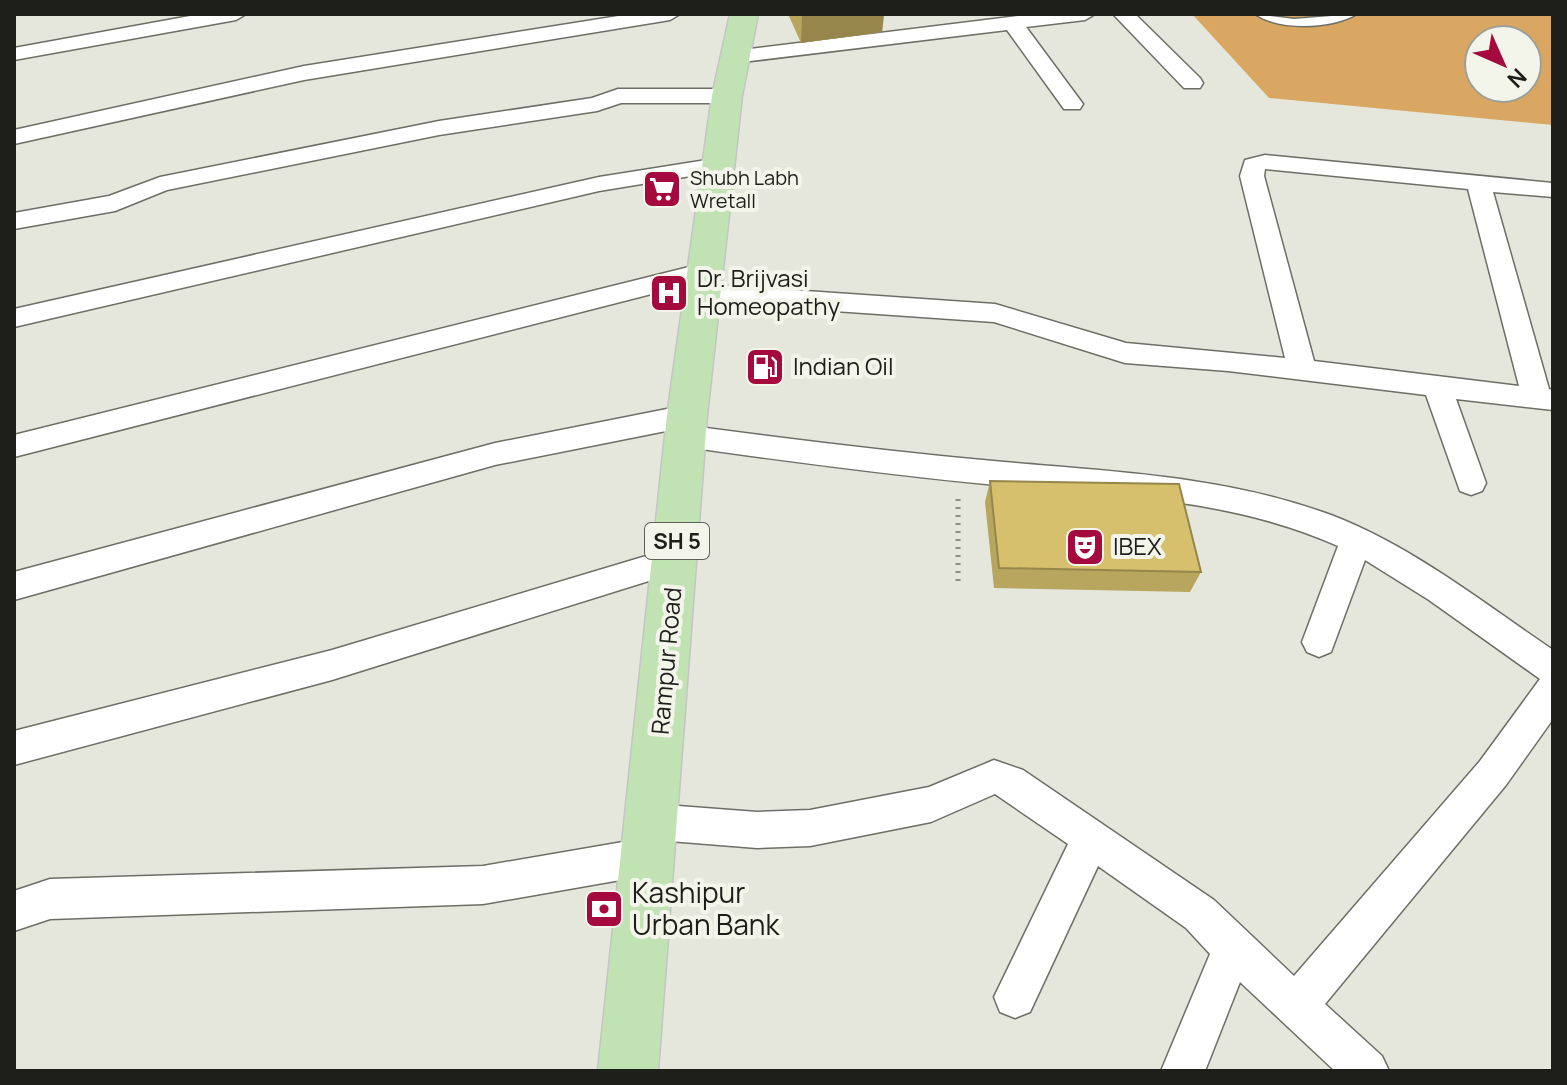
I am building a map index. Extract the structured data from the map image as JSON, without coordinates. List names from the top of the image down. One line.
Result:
{"streets":{"main road":["SH 5","Rampur Road"]},"places":{"supermarket":["Shubh Labh Wretall"],"hospital":["Dr. Brijvasi Homeopathy"],"fuel station":["Indian Oil"],"theatre":["IBEX"],"bank":["Kashipur Urban Bank"]},"north":"bottom right"}
